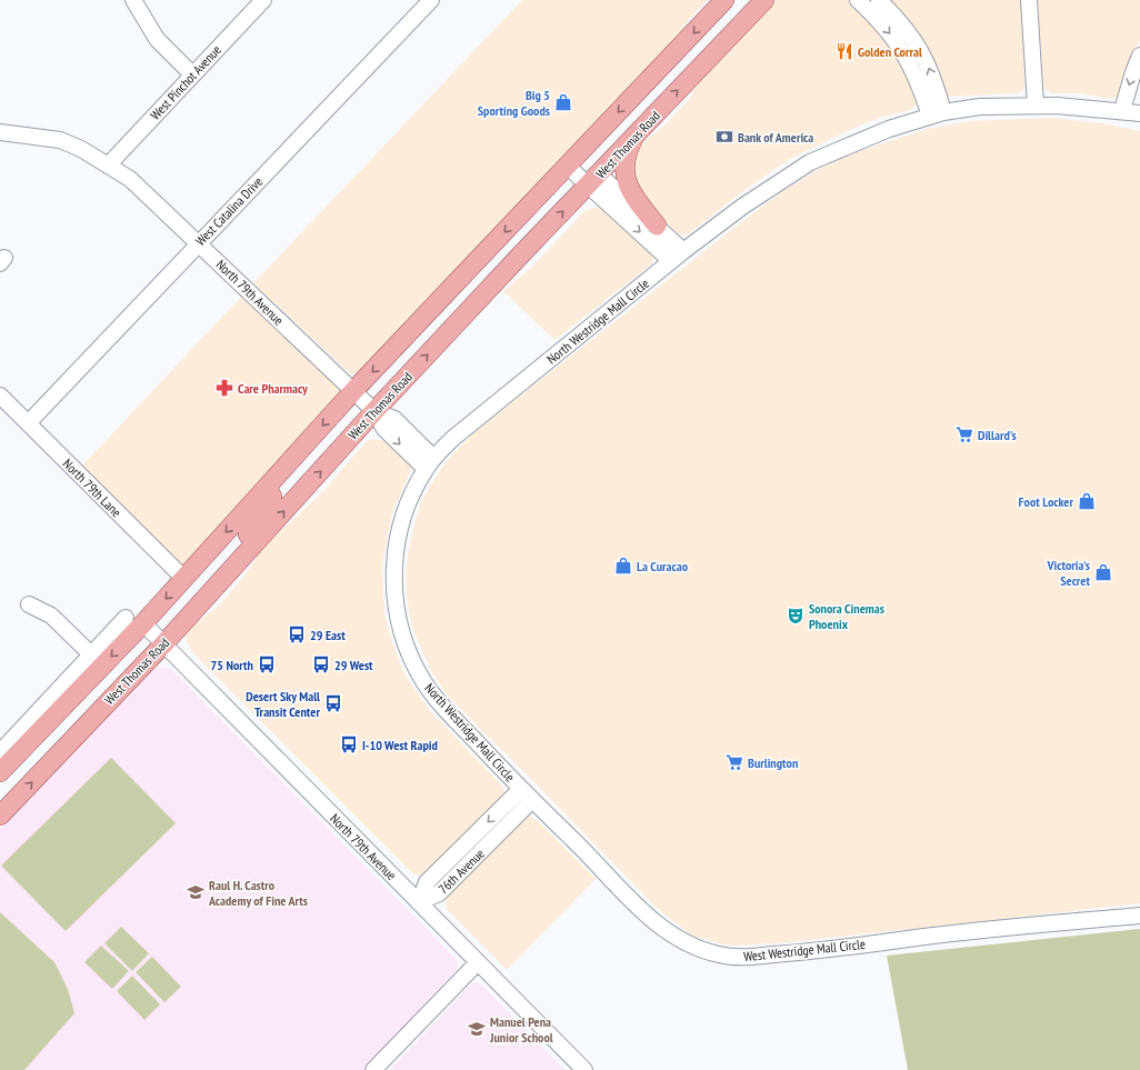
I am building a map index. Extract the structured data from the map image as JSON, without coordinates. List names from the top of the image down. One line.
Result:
{"streets":{"main road":["West Thomas Road"],"street":["West Pinchot Avenue","West Catalina Drive","North 79th Avenue","North Westridge Mall Circle","North 79th Lane","76th Avenue","West Westridge Mall Circle"]},"crossings":[["West Pinchot Avenue","North 79th Avenue"],["West Thomas Road","North 79th Avenue"],["West Catalina Drive","North 79th Avenue"],["West Catalina Drive","North 79th Lane"],["North 79th Avenue","76th Avenue"],["North Westridge Mall Circle","76th Avenue"],["North Westridge Mall Circle","West Westridge Mall Circle"],["76th Avenue","West Westridge Mall Circle"]],"places":{"restaurant":["Golden Corral"],"shop":["Big 5 Sporting Goods","Foot Locker","La Curacao","Victoria's Secret"],"bank":["Bank of America"],"pharmacy":["Care Pharmacy"],"supermarket":["Dillard's","Burlington"],"theatre":["Sonora Cinemas Phoenix"],"bus stop":["29 East","75 North","29 West","Desert Sky Mall Transit Center","I-10 West Rapid"],"school or university":["Raul H. Castro Academy of Fine Arts","Manuel Pena Junior School"]}}
